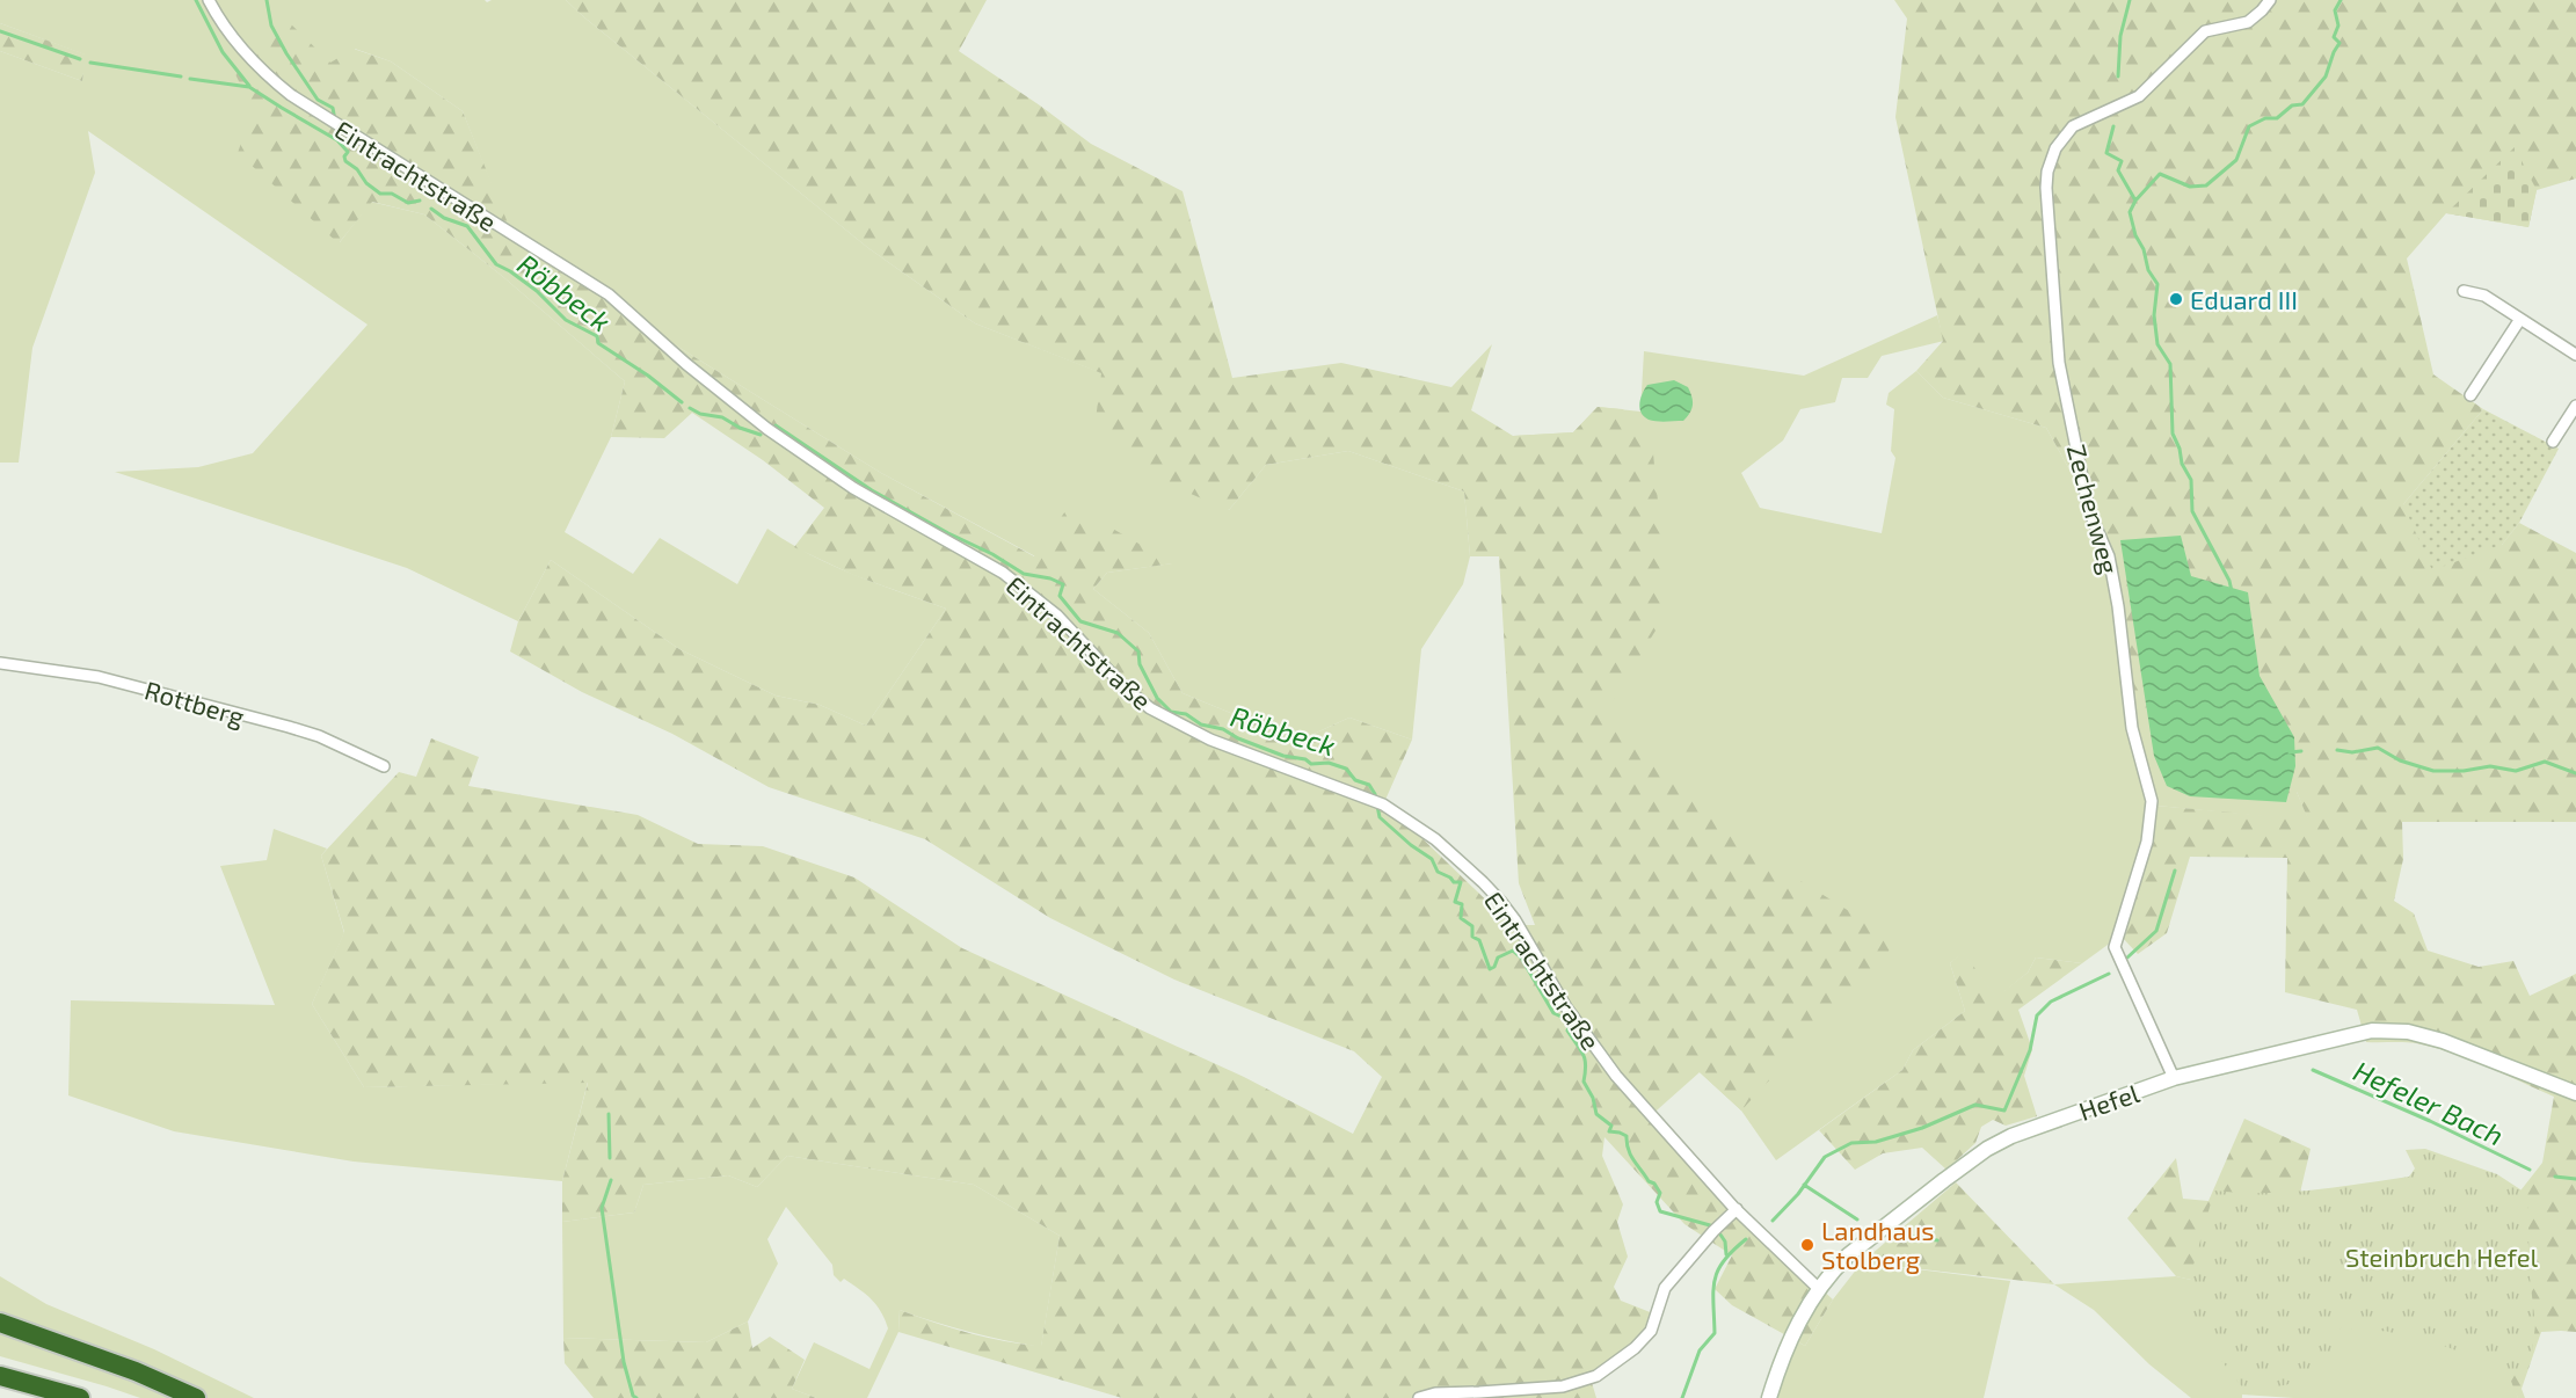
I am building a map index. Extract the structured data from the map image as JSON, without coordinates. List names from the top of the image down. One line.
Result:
{"streets":{"main road":["Hefel"],"street":["Eintrachtstraße","Zechenweg","Rottberg"]},"crossings":[["Eintrachtstraße","Hefel"],["Zechenweg","Hefel"]],"water":["Röbbeck","Hefeler Bach"],"parks":["Steinbruch Hefel"],"places":["Eduard III","Landhaus Stolberg"]}
